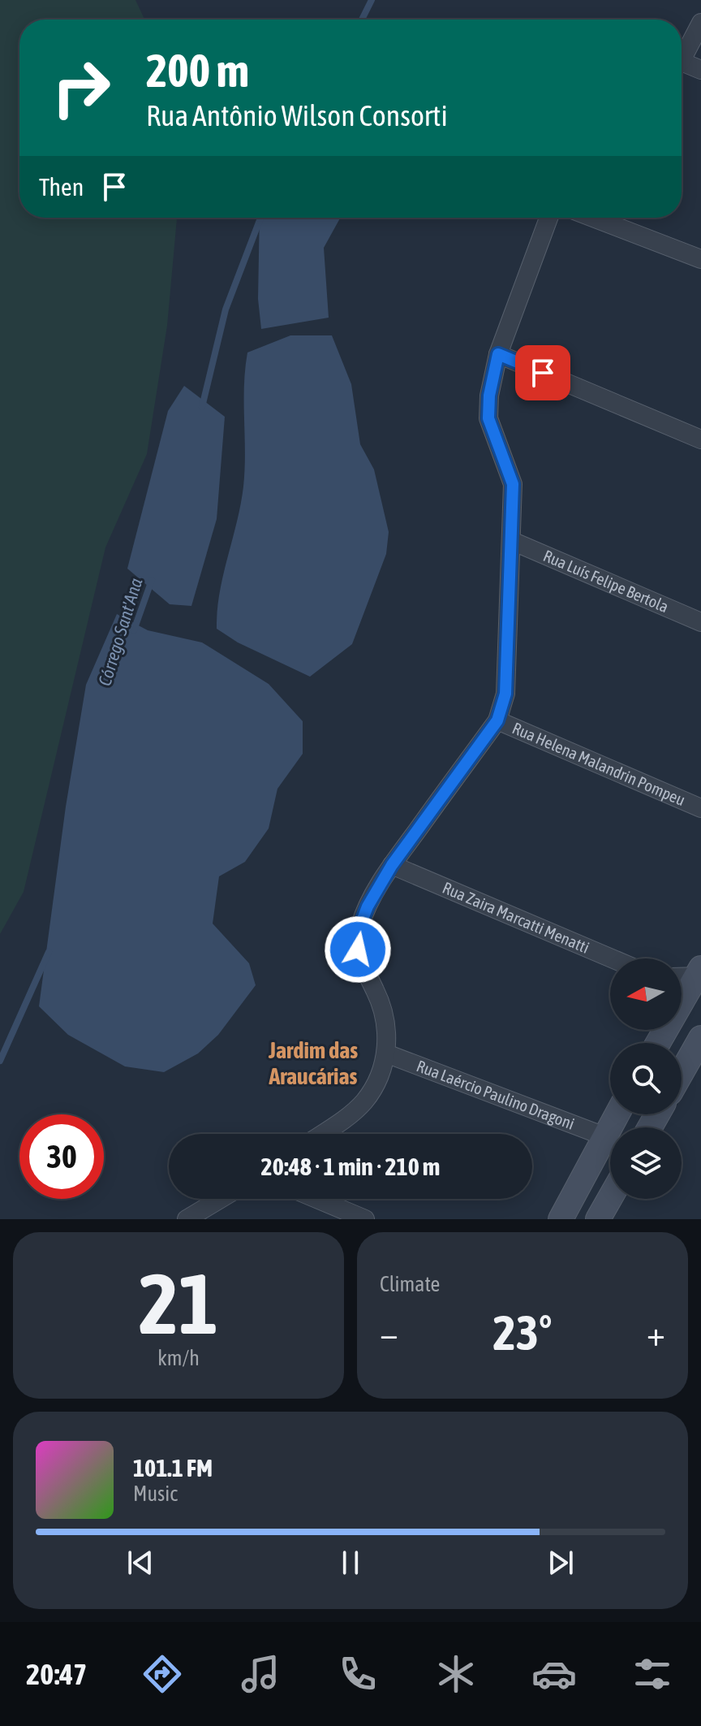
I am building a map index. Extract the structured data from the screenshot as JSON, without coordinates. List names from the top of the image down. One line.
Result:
{"streets":{"street":["Rua Luís Felipe Bertola","Rua Helena Malandrin Pompeu","Rua Zaira Marcatti Menatti","Rua Laércio Paulino Dragoni"]},"districts":["Jardim das Araucárias"],"water":["Córrego Sant'Ana"],"north":"left","page":{"turn":["200 m","Rua Antônio Wilson Consorti"],"then":"Then","limit":"30","trip":"20:48 · 1 min · 210 m","tile":[["21","km/h"],"Climate"],"heat":["−","23°","+"],"song":["101.1 FM","Music"],"tabs":"20:47"}}
